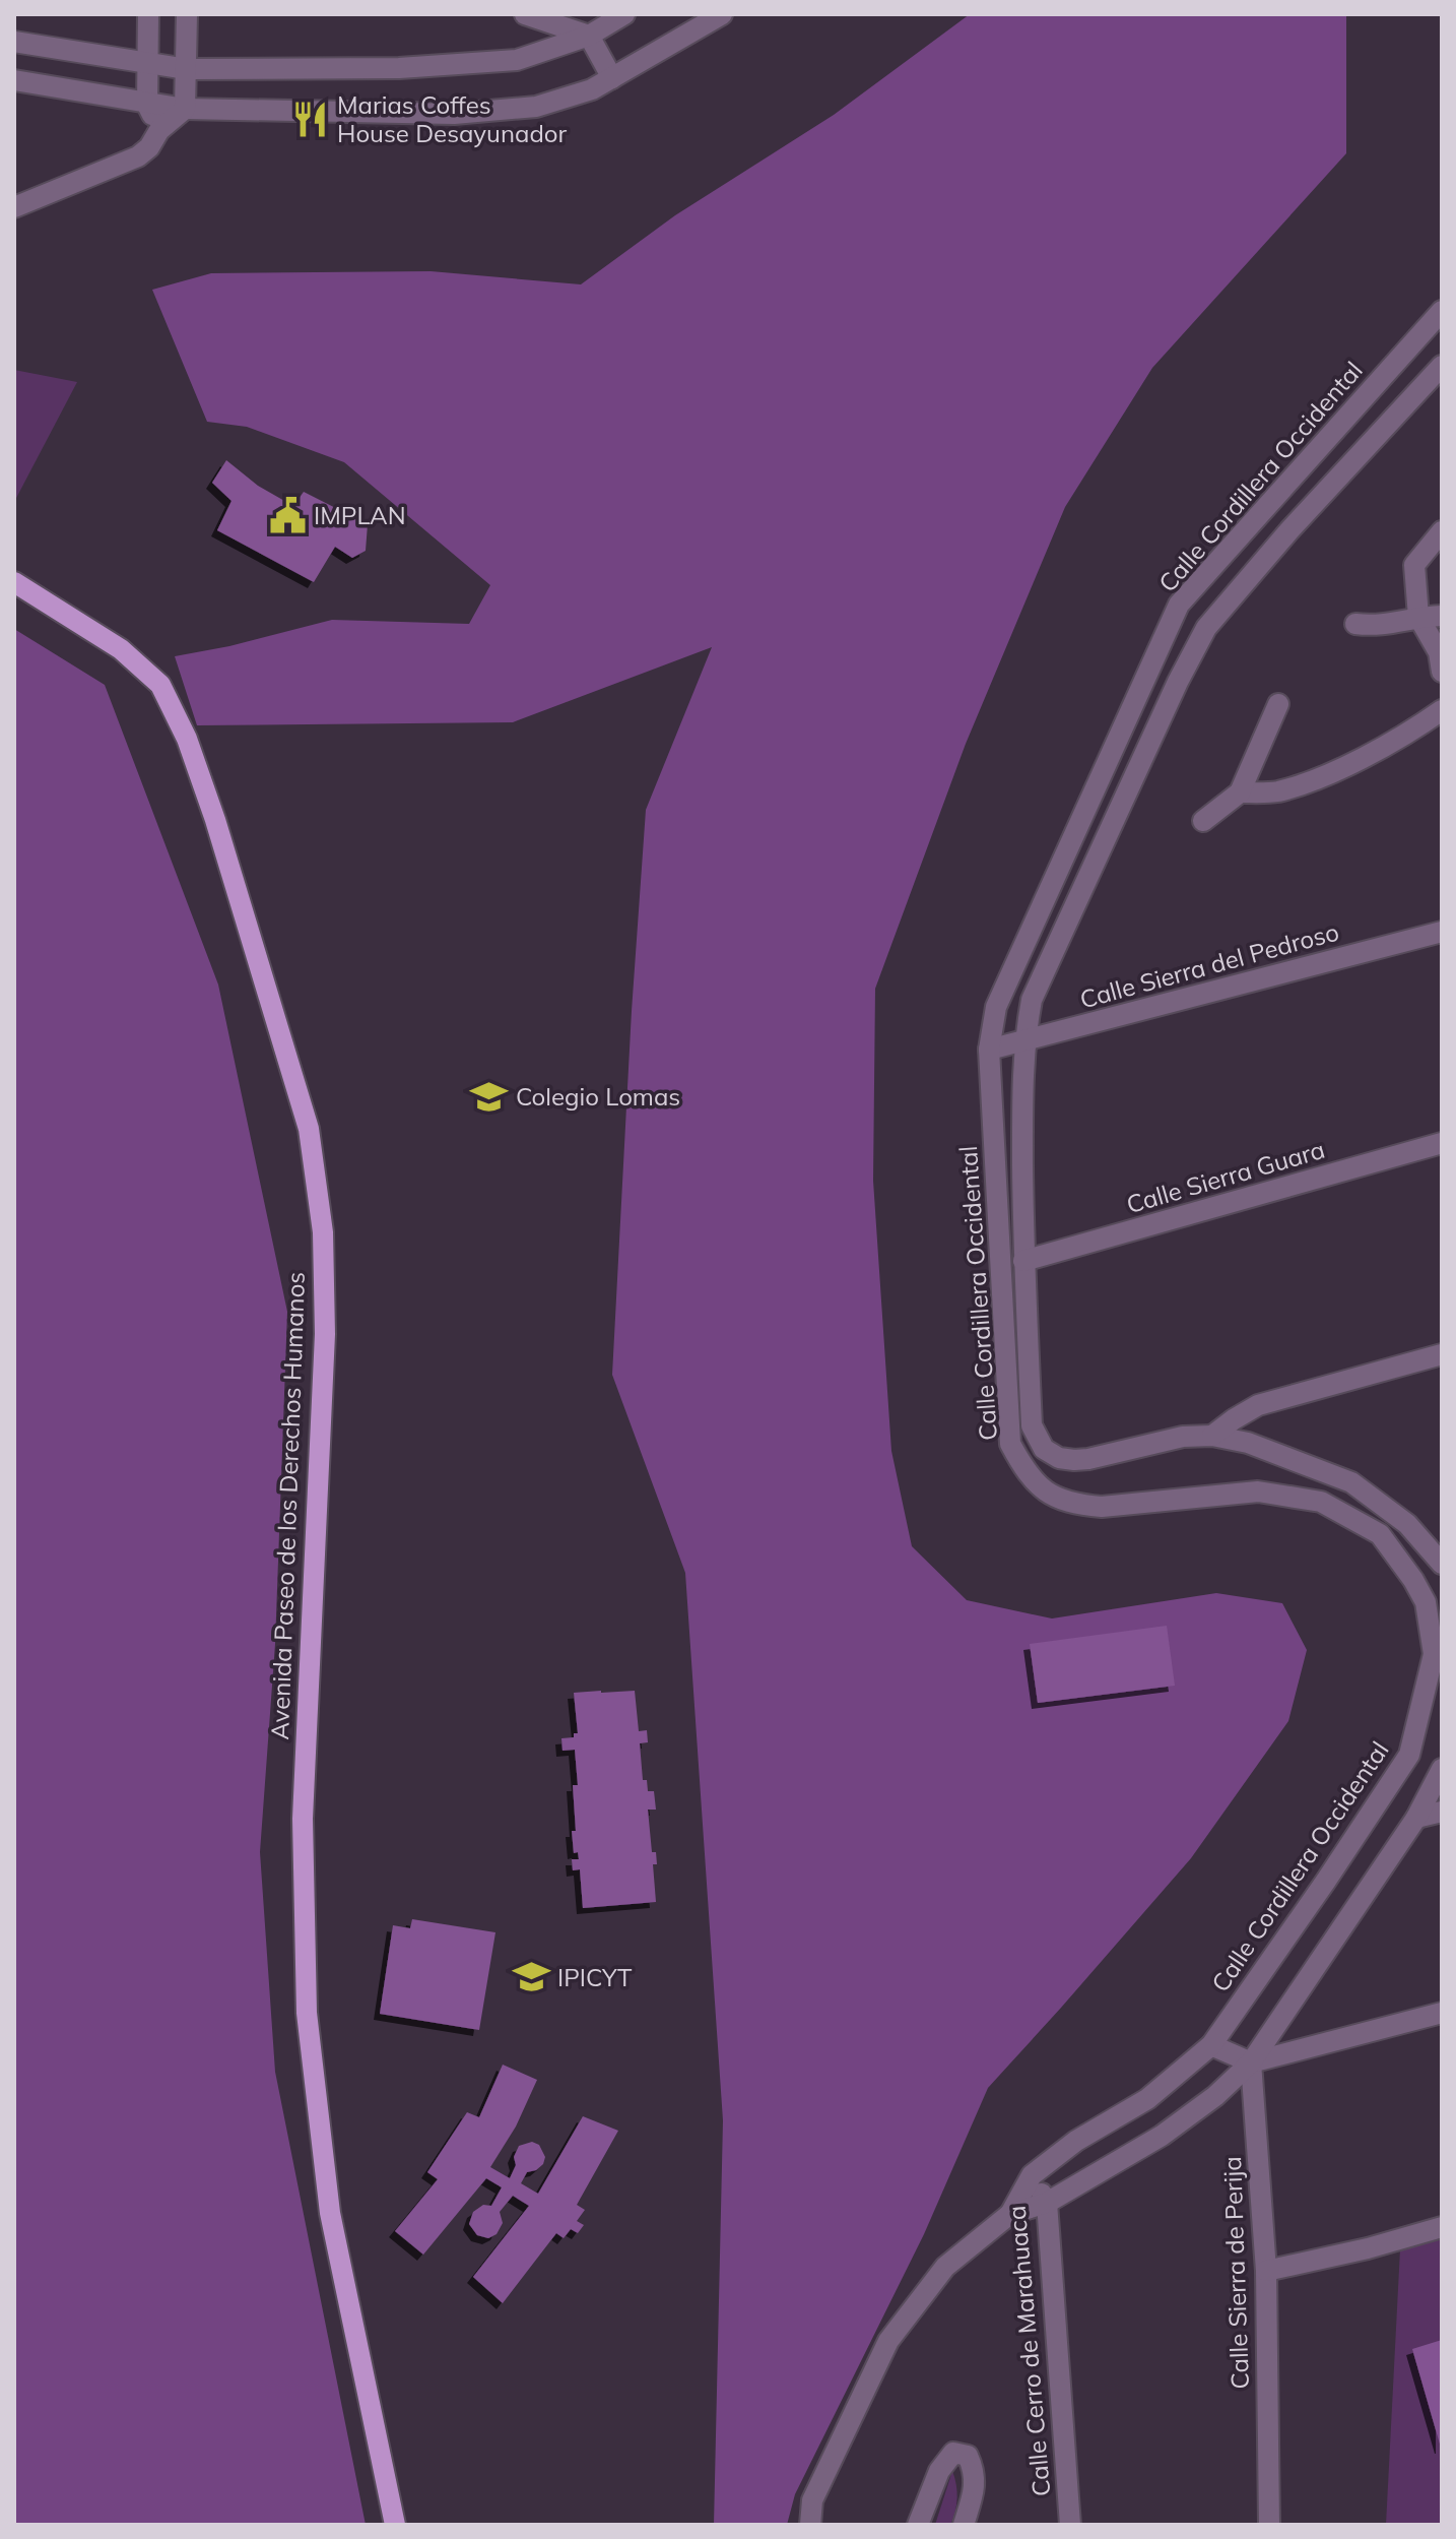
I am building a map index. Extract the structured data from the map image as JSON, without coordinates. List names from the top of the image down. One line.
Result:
{"streets":{"main road":["Avenida Paseo de los Derechos Humanos"],"street":["Calle Cordillera Occidental","Calle Sierra del Pedroso","Calle Sierra Guara","Calle Sierra de Perija","Calle Cerro de Marahuaca"]},"crossings":[["Calle Cordillera Occidental","Calle Sierra del Pedroso"],["Calle Cordillera Occidental","Calle Sierra Guara"],["Calle Cordillera Occidental","Calle Sierra de Perija"],["Calle Cordillera Occidental","Calle Cerro de Marahuaca"]],"places":{"restaurant":["Marias Coffes House Desayunador"],"public building":["IMPLAN"],"school or university":["Colegio Lomas","IPICYT"]}}
